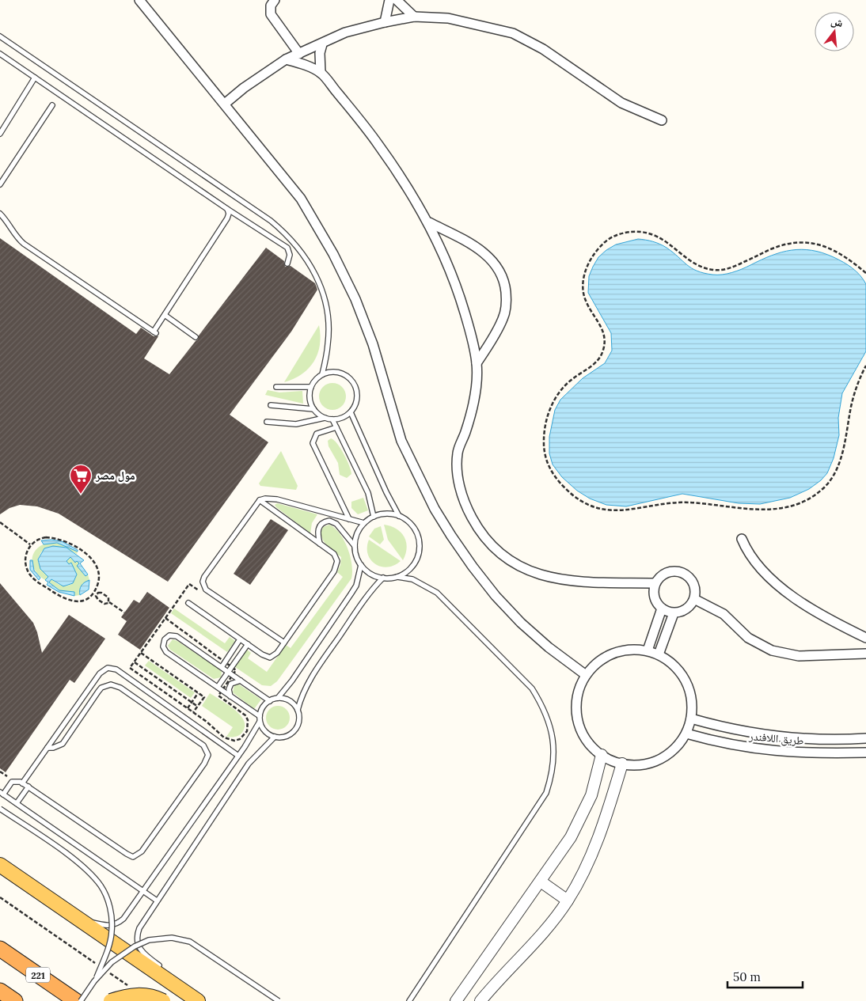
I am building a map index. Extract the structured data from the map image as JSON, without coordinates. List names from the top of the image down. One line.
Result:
{"streets":{"highway":["221"],"street":["طريق اللافندر"]},"places":{"supermarket":["مول مصر"]},"scale_bar":"50 m","north":"top"}
